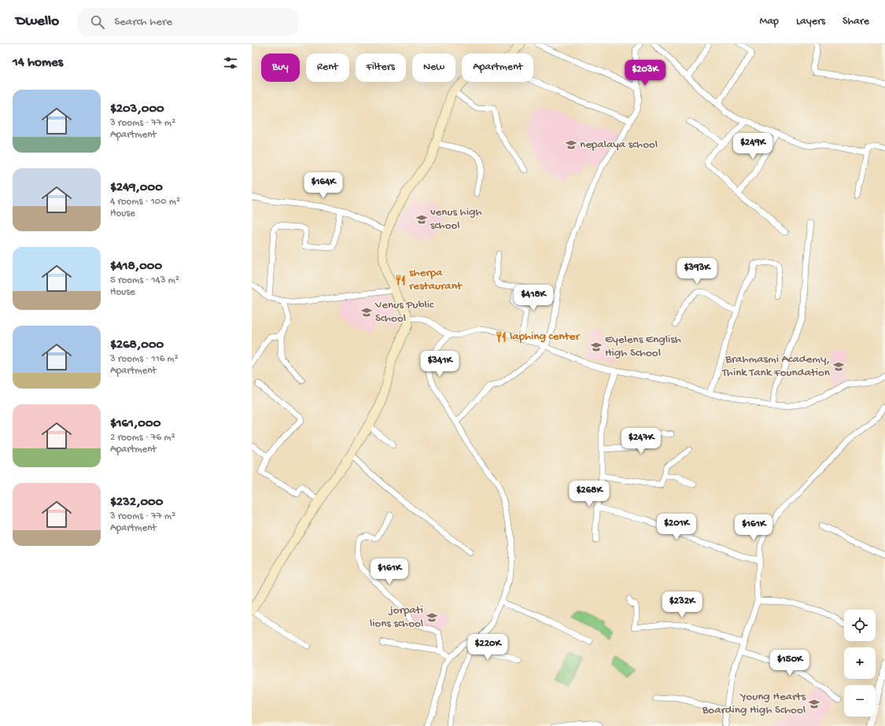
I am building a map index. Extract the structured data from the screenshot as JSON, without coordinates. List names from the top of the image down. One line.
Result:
{"places":{"school or university":["nepalaya school","venus high school","Venus Public School","Eyelens English High School","Brahmasmi Academy, Think Tank Foundation","jorpati lions school","Young Hearts Boarding High School"],"restaurant":["sherpa restaurant","laphing center"]},"page":{"header":"Dwello","search":"Search here","nav":["Map","Layers","Share"],"heading":"14 homes","chip":["Buy","Rent","Filters","New","Apartment"],"price":["$203K","$249K","$164K","$393K","$418K","$341K","$247K","$268K","$201K","$161K","$161K","$232K","$220K","$150K"],"list":[{"name":"$203,000","note":"3 rooms · 77 m² · Apartment"},{"name":"$249,000","note":"4 rooms · 100 m² · House"},{"name":"$418,000","note":"5 rooms · 143 m² · House"},{"name":"$268,000","note":"3 rooms · 116 m² · Apartment"},{"name":"$161,000","note":"2 rooms · 76 m² · Apartment"},{"name":"$232,000","note":"3 rooms · 77 m² · Apartment"}],"map_buttons":["+","−"]}}
